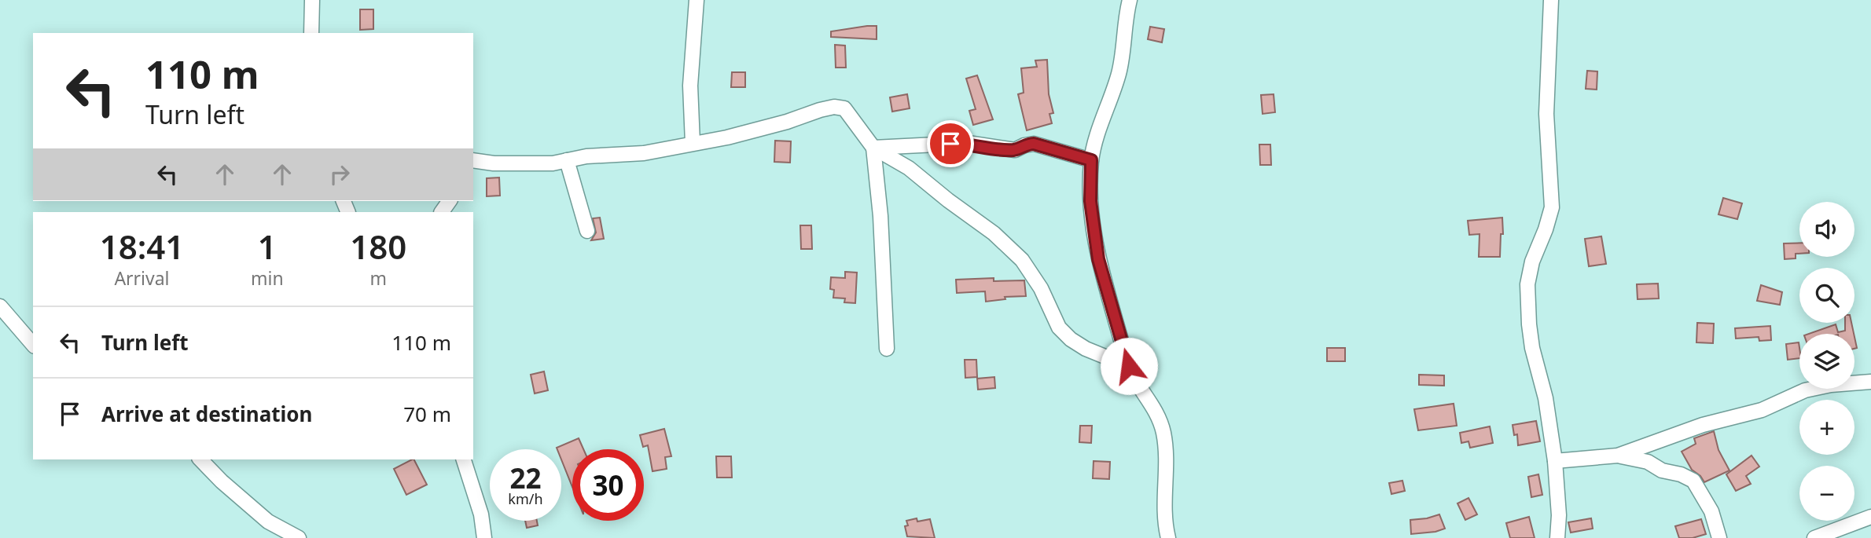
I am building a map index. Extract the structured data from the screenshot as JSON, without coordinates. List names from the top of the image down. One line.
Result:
{"page":{"turn":["110 m","Turn left"],"map_buttons":["+","−"],"eta":["18:41","Arrival","1","min","180","m"],"list":[{"name":"Turn left","value":"110 m"},{"name":"Arrive at destination","value":"70 m"}],"speed":"22 km/h","limit":"30"}}
